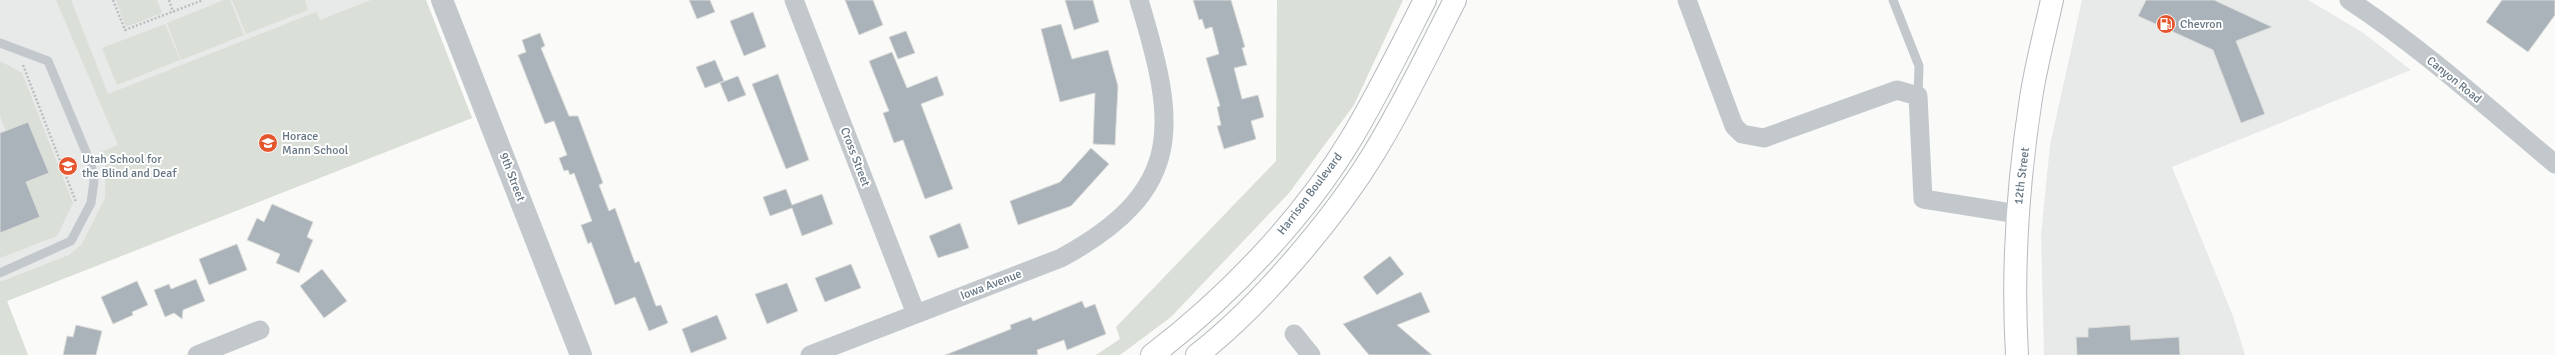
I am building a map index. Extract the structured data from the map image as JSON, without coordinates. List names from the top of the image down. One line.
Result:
{"streets":{"main road":["12th Street","Harrison Boulevard"],"street":["Canyon Road","Cross Street","9th Street","Iowa Avenue"]},"crossings":[["Cross Street","Iowa Avenue"]],"places":{"fuel station":["Chevron"],"school or university":["Horace Mann School","Utah School for the Blind and Deaf"]}}
